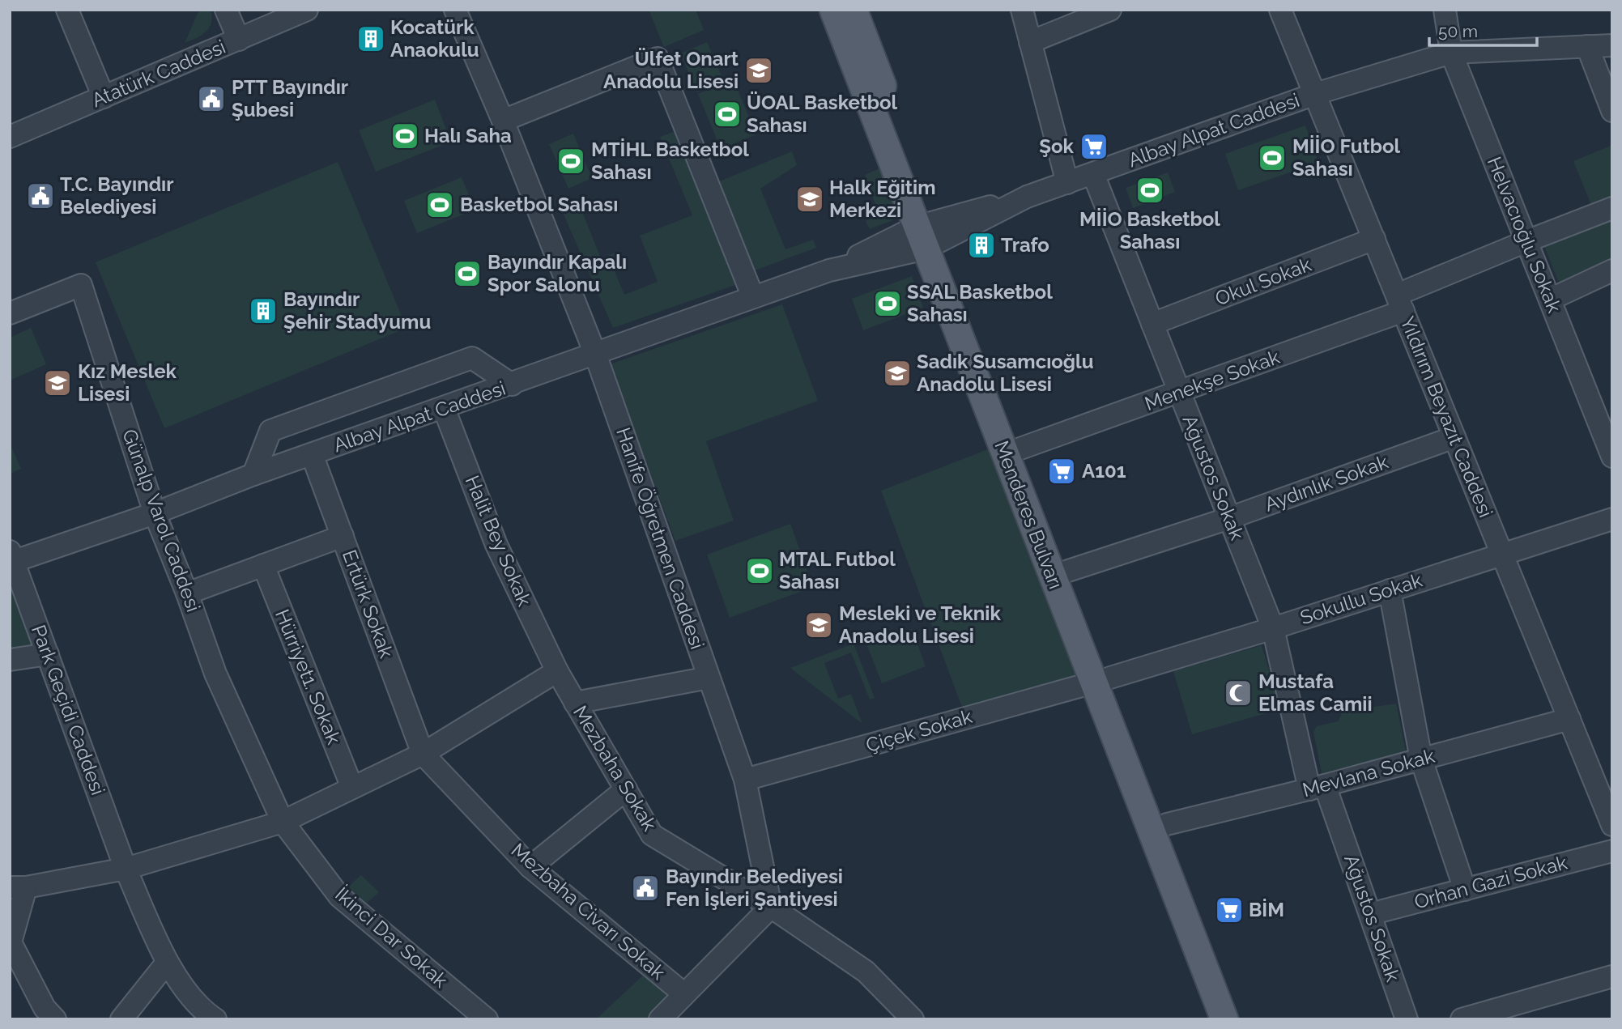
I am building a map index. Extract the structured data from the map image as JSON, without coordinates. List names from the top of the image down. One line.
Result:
{"streets":{"main road":["Menderes Bulvarı"],"street":["Atatürk Caddesi","Albay Alpat Caddesi","Helvacıoğlu Sokak","Okul Sokak","Menekşe Sokak","Yıldırım Beyazıt Caddesi","Ağustos Sokak","Aydınlık Sokak","Günalp Varol Caddesi","Hanife Öğretmen Caddesi","Halit Bey Sokak","Sokullu Sokak","Ertürk Sokak","Hürriyet1. Sokak","Park Geçidi Caddesi","Çiçek Sokak","Mezbaha Sokak","Mevlana Sokak","Orhan Gazi Sokak","Mezbaha Civarı Sokak","İkinci Dar Sokak"]},"crossings":[["Albay Alpat Caddesi","Helvacıoğlu Sokak"],["Albay Alpat Caddesi","Yıldırım Beyazıt Caddesi"],["Albay Alpat Caddesi","Ağustos Sokak"],["Albay Alpat Caddesi","Menderes Bulvarı"],["Albay Alpat Caddesi","Günalp Varol Caddesi"],["Albay Alpat Caddesi","Hanife Öğretmen Caddesi"],["Albay Alpat Caddesi","Halit Bey Sokak"],["Albay Alpat Caddesi","Ertürk Sokak"],["Albay Alpat Caddesi","Park Geçidi Caddesi"],["Helvacıoğlu Sokak","Menekşe Sokak"],["Okul Sokak","Yıldırım Beyazıt Caddesi"],["Okul Sokak","Ağustos Sokak"],["Menekşe Sokak","Yıldırım Beyazıt Caddesi"],["Menekşe Sokak","Ağustos Sokak"],["Menekşe Sokak","Menderes Bulvarı"],["Yıldırım Beyazıt Caddesi","Aydınlık Sokak"],["Yıldırım Beyazıt Caddesi","Sokullu Sokak"],["Yıldırım Beyazıt Caddesi","Mevlana Sokak"],["Ağustos Sokak","Aydınlık Sokak"],["Ağustos Sokak","Sokullu Sokak"],["Ağustos Sokak","Mevlana Sokak"],["Ağustos Sokak","Orhan Gazi Sokak"],["Aydınlık Sokak","Menderes Bulvarı"],["Menderes Bulvarı","Sokullu Sokak"],["Menderes Bulvarı","Çiçek Sokak"],["Menderes Bulvarı","Mevlana Sokak"],["Günalp Varol Caddesi","İkinci Dar Sokak"],["Hanife Öğretmen Caddesi","Çiçek Sokak"],["Hanife Öğretmen Caddesi","Mezbaha Sokak"],["Halit Bey Sokak","Mezbaha Sokak"],["Sokullu Sokak","Çiçek Sokak"],["Ertürk Sokak","Mezbaha Civarı Sokak"]],"places":{"building":["Kocatürk Anaokulu","Trafo","Bayındır Şehir Stadyumu"],"school or university":["Ülfet Onart Anadolu Lisesi","Halk Eğitim Merkezi","Sadık Susamcıoğlu Anadolu Lisesi","Kız Meslek Lisesi","Mesleki ve Teknik Anadolu Lisesi"],"public building":["PTT Bayındır Şubesi","T.C. Bayındır Belediyesi","Bayındır Belediyesi Fen İşleri Şantiyesi"],"sports":["ÜOAL Basketbol Sahası","Halı Saha","MİİO Futbol Sahası","MTİHL Basketbol Sahası","MİİO Basketbol Sahası","Basketbol Sahası","Bayındır Kapalı Spor Salonu","SSAL Basketbol Sahası","MTAL Futbol Sahası"],"supermarket":["Şok","A101","BİM"],"mosque":["Mustafa Elmas Camii"]},"scale_bar":"50 m"}
